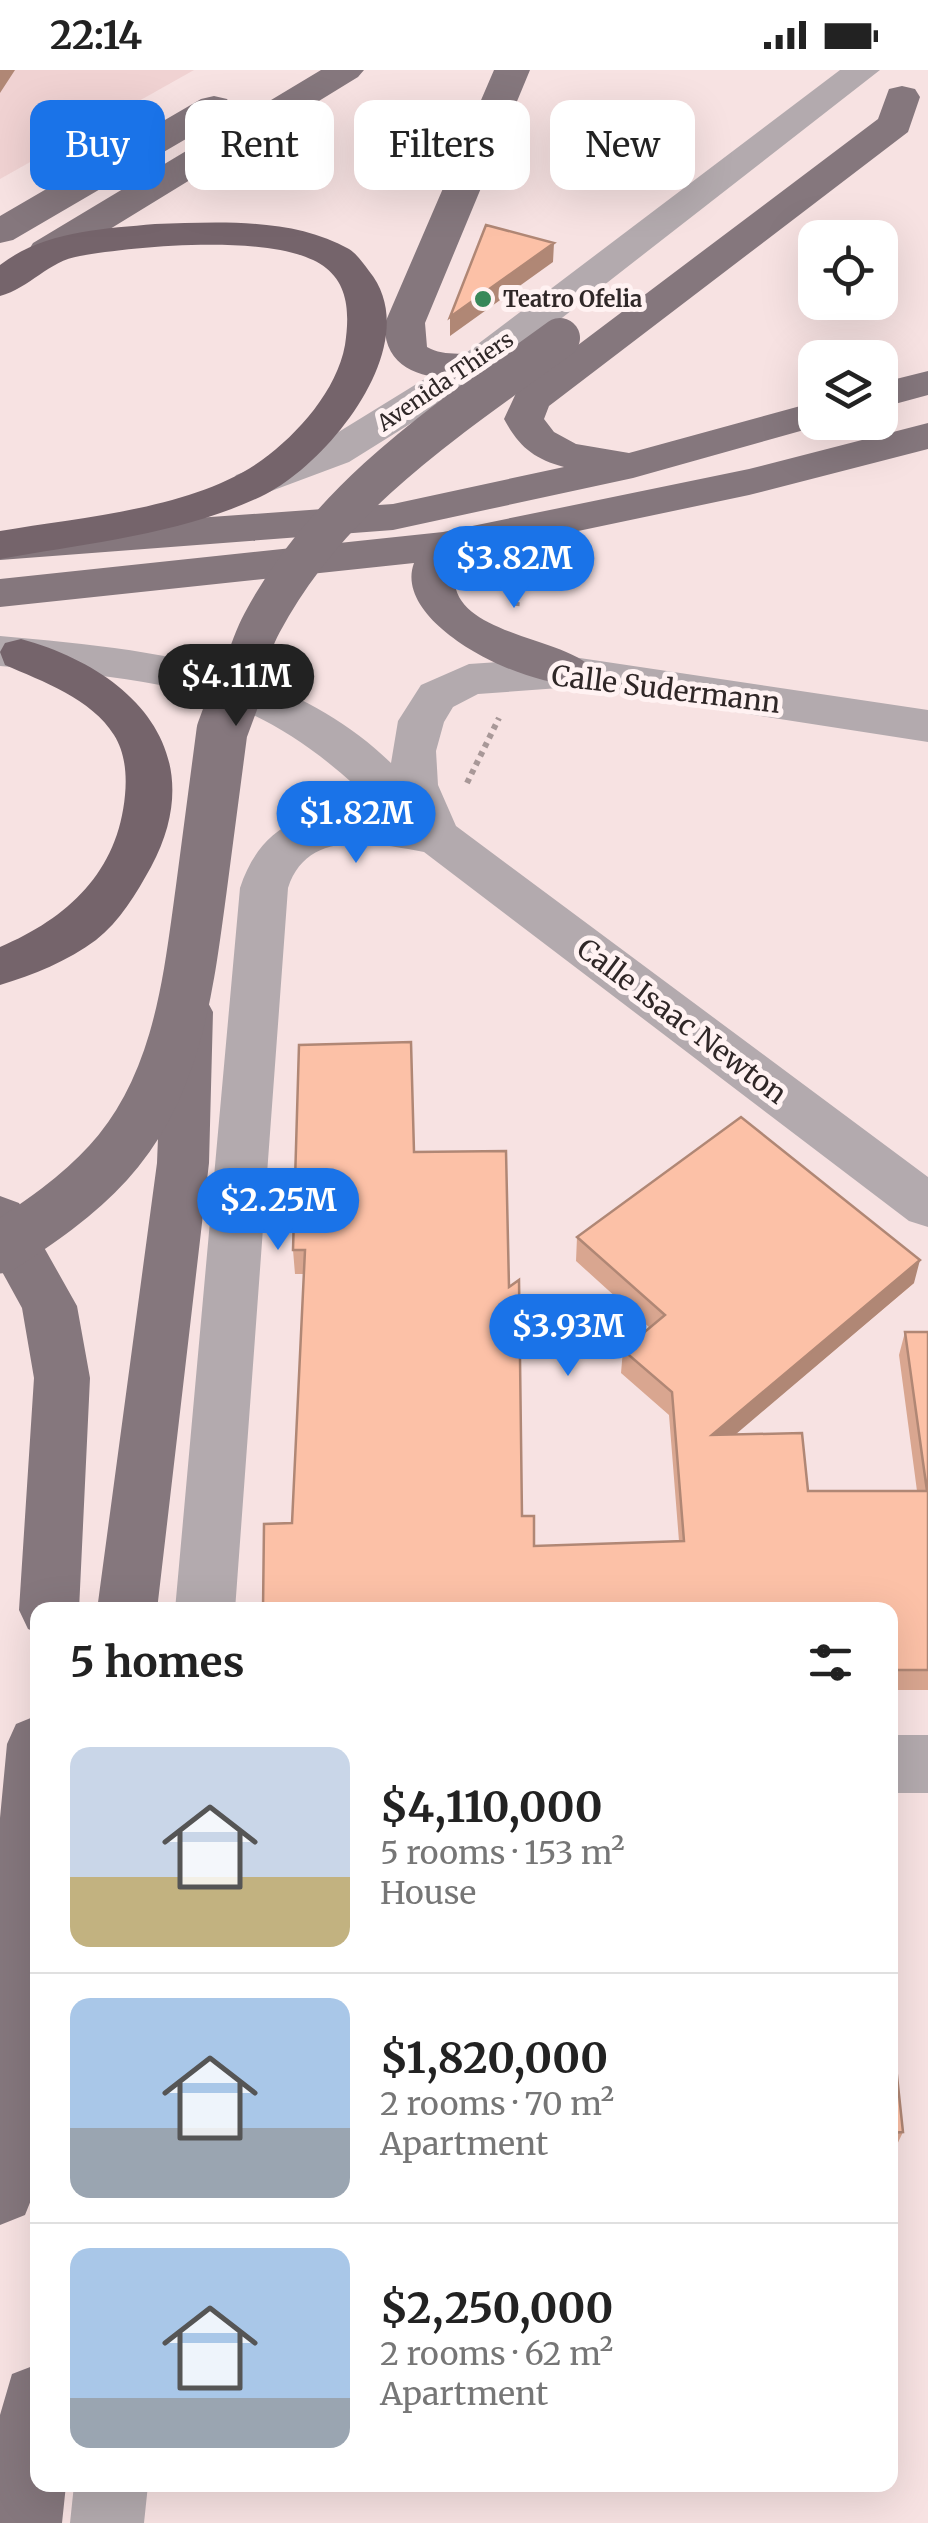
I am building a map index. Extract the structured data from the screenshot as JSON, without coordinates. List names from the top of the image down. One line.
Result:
{"streets":{"street":["Avenida Thiers","Calle Sudermann","Calle Isaac Newton"]},"crossings":[["Calle Sudermann","Calle Isaac Newton"]],"places":["Teatro Ofelia"],"page":{"status":"22:14","chip":["Buy","Rent","Filters","New"],"price":["$3.82M","$4.11M","$1.82M","$2.25M","$3.93M"],"heading":"5 homes","list":[{"name":"$4,110,000","note":"5 rooms · 153 m² · House"},{"name":"$1,820,000","note":"2 rooms · 70 m² · Apartment"},{"name":"$2,250,000","note":"2 rooms · 62 m² · Apartment"}]}}
